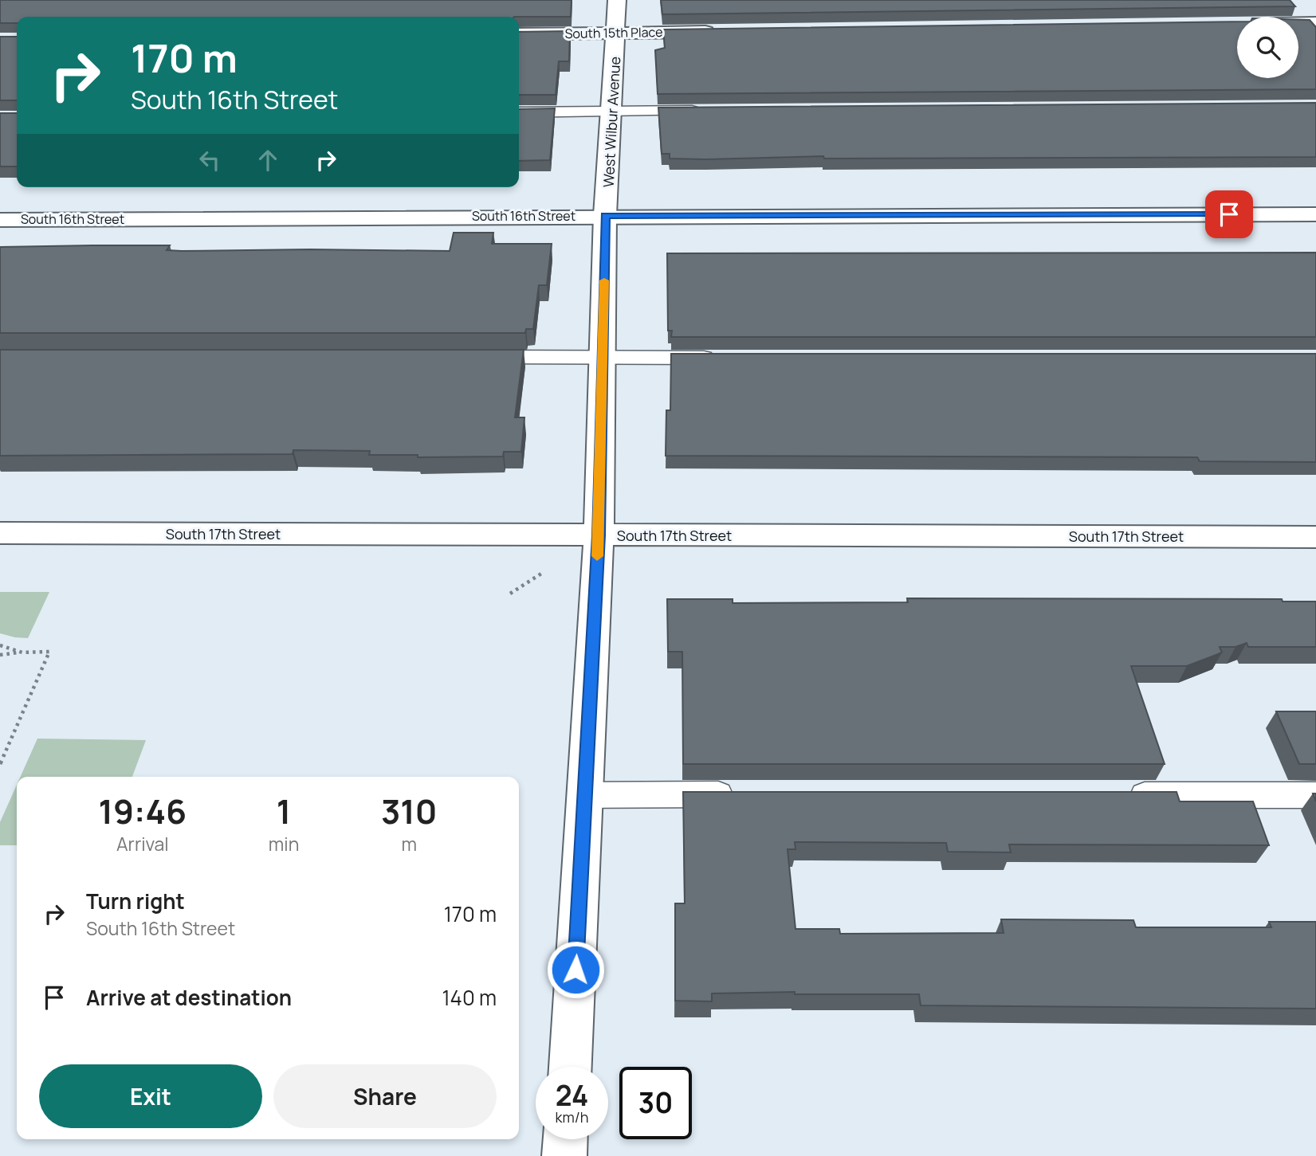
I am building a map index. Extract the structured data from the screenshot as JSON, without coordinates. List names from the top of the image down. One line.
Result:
{"streets":{"street":["South 15th Place","West Wilbur Avenue","South 16th Street","South 17th Street"]},"crossings":[["South 15th Place","West Wilbur Avenue"],["West Wilbur Avenue","South 16th Street"],["West Wilbur Avenue","South 17th Street"]],"page":{"turn":["170 m","South 16th Street"],"eta":["19:46","Arrival","1","min","310","m"],"list":[{"name":"Turn right","note":"South 16th Street","value":"170 m"},{"name":"Arrive at destination","value":"140 m"}],"buttons":["Exit","Share"],"speed":"24 km/h","limit":"30"}}
